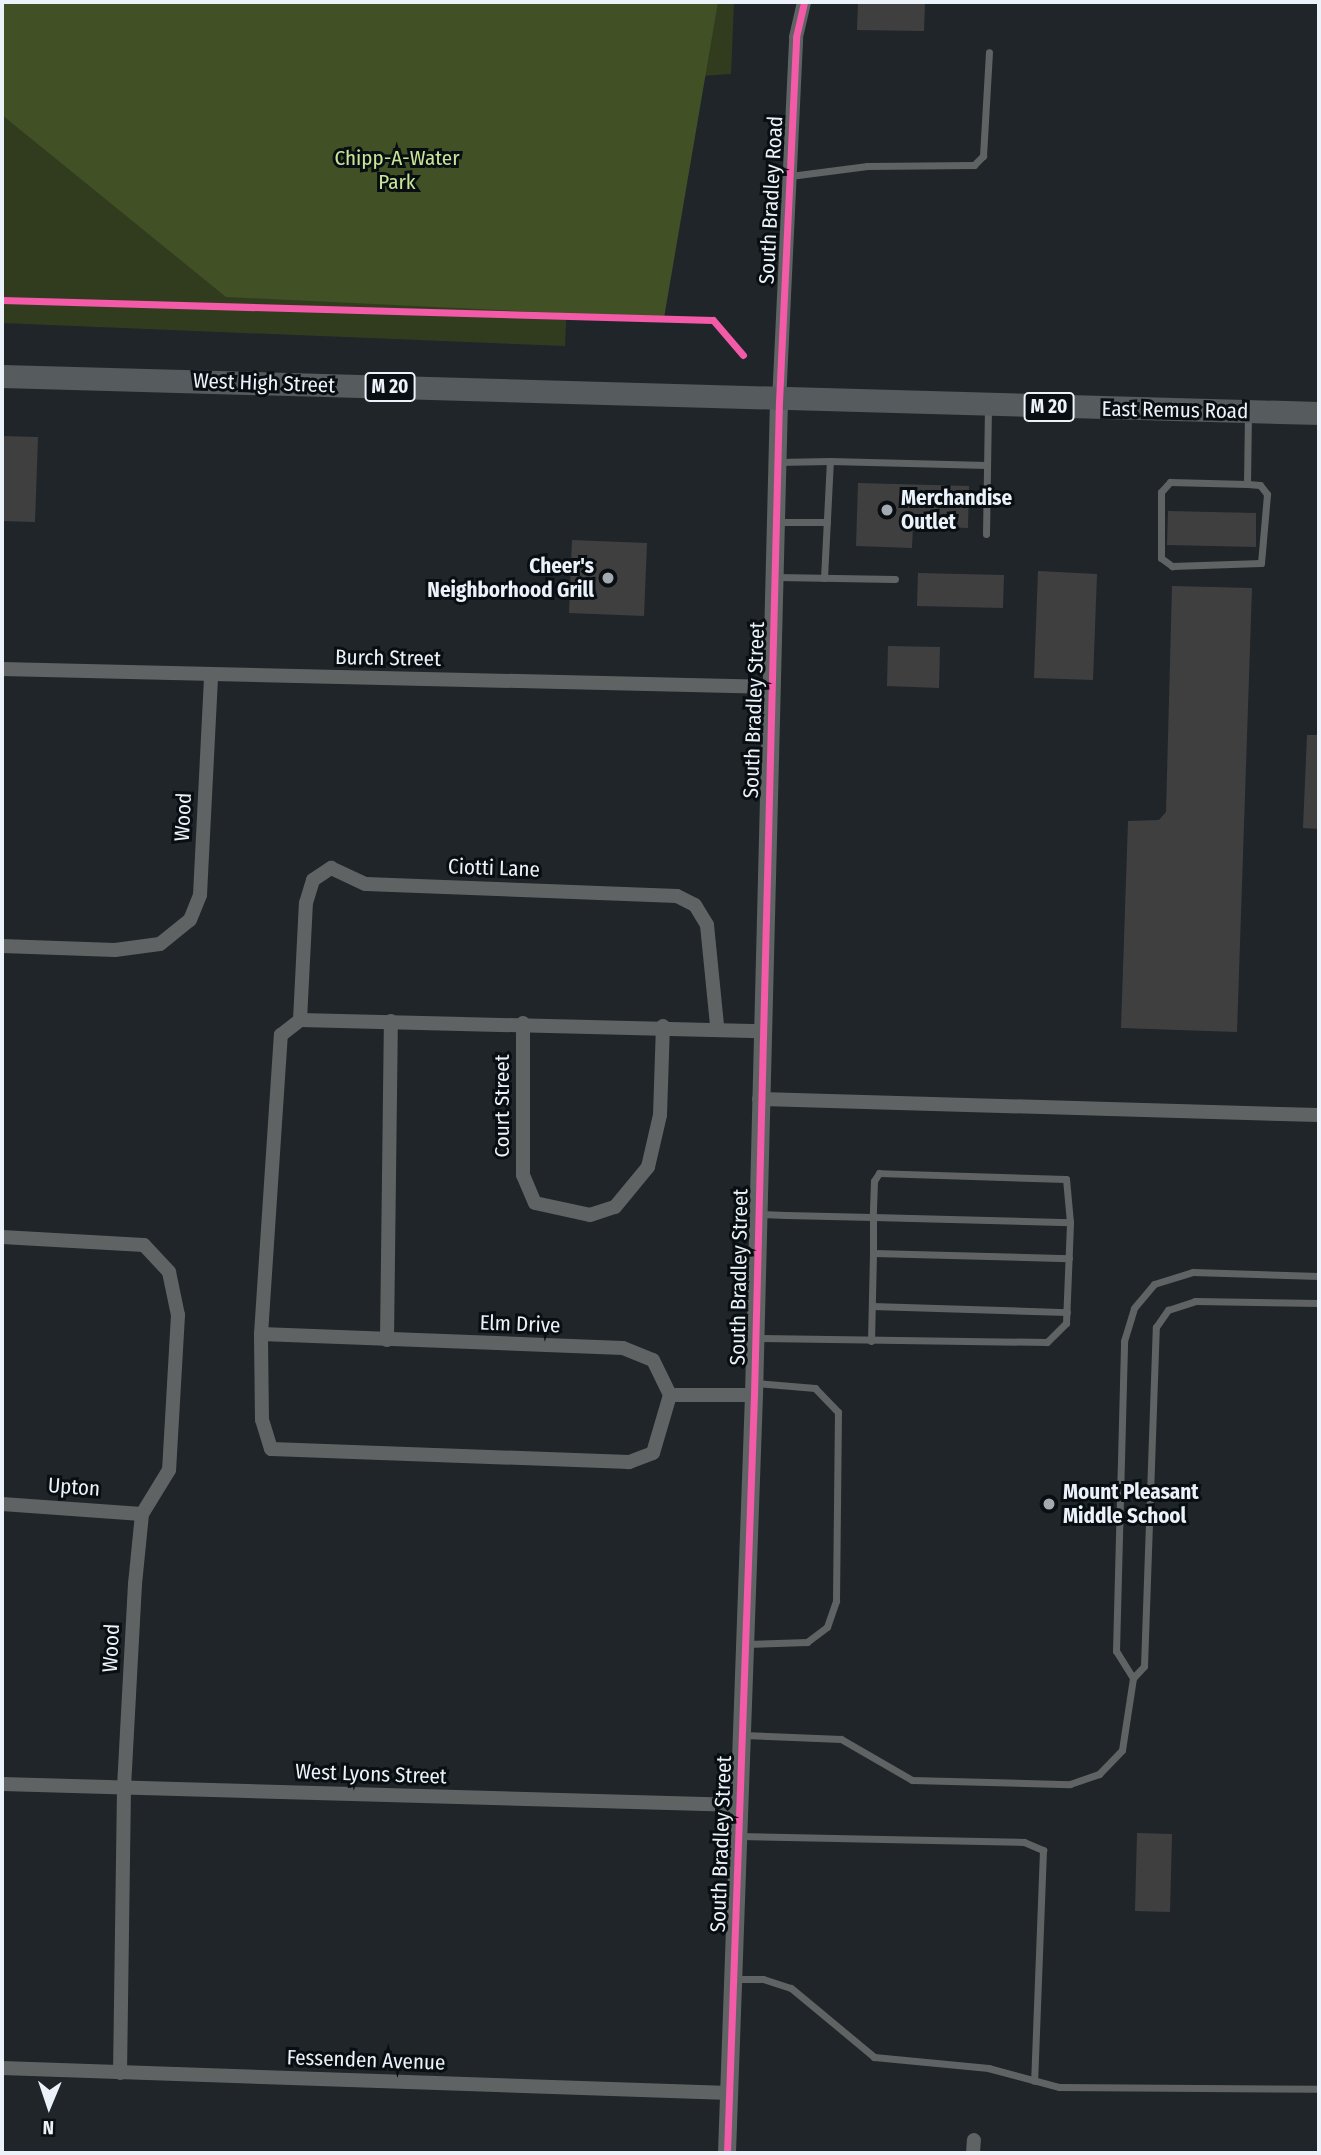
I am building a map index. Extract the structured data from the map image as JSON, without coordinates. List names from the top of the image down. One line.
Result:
{"streets":{"main road":["West High Street","M 20","East Remus Road"],"street":["South Bradley Road","Burch Street","South Bradley Street","Wood","Ciotti Lane","Court Street","Elm Drive","Upton","West Lyons Street","Fessenden Avenue"]},"crossings":[["South Bradley Road","West High Street"],["South Bradley Road","East Remus Road"],["South Bradley Road","South Bradley Street"],["West High Street","East Remus Road"],["West High Street","South Bradley Street"],["East Remus Road","South Bradley Street"],["Burch Street","South Bradley Street"],["Burch Street","Wood"],["South Bradley Street","West Lyons Street"],["South Bradley Street","Fessenden Avenue"],["Wood","Upton"],["Wood","West Lyons Street"],["Wood","Fessenden Avenue"]],"parks":["Chipp-A-Water Park"],"places":["Merchandise Outlet","Cheer's Neighborhood Grill","Mount Pleasant Middle School"],"north":"bottom"}
